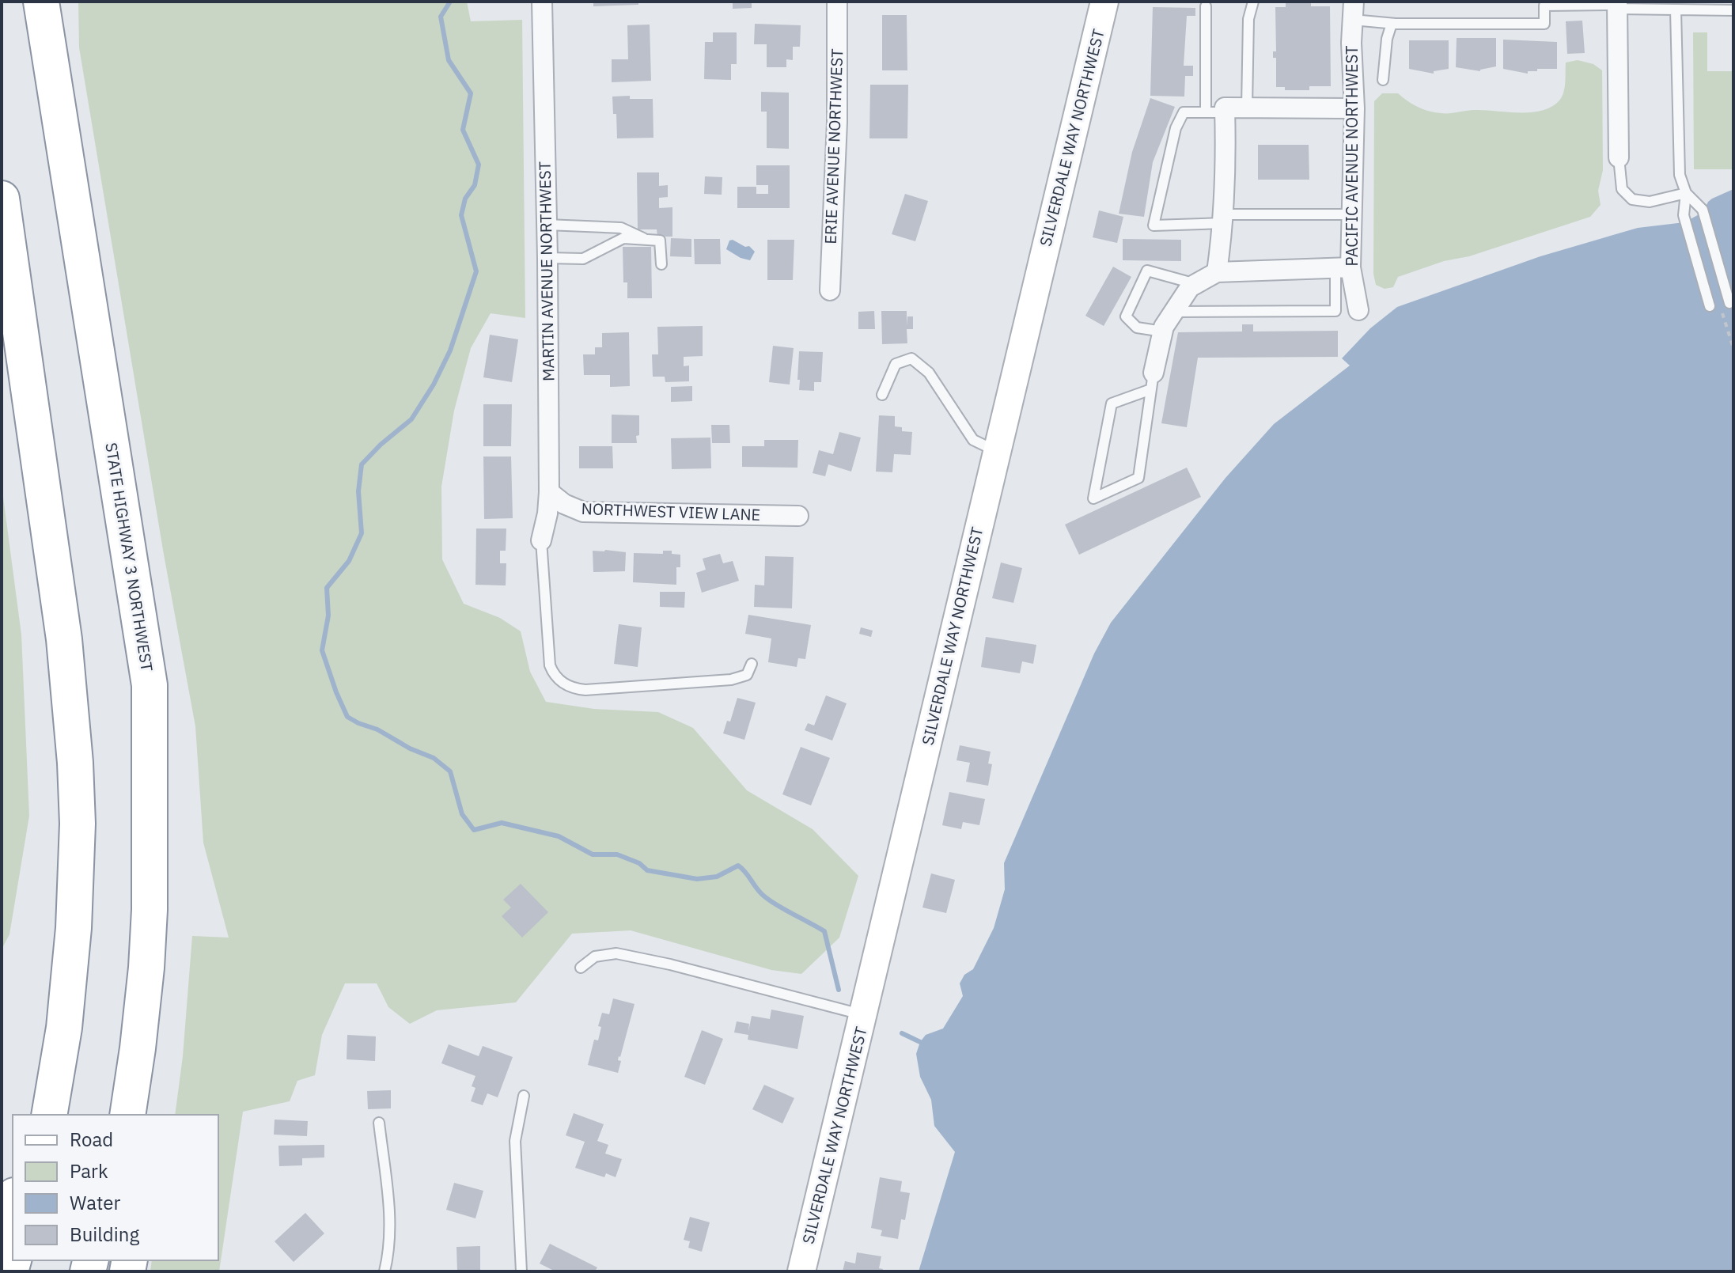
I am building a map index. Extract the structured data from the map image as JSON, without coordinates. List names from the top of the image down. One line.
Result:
{"streets":{"highway":["STATE HIGHWAY 3 NORTHWEST"],"main road":["SILVERDALE WAY NORTHWEST"],"street":["ERIE AVENUE NORTHWEST","PACIFIC AVENUE NORTHWEST","MARTIN AVENUE NORTHWEST","NORTHWEST VIEW LANE"]},"crossings":[["MARTIN AVENUE NORTHWEST","NORTHWEST VIEW LANE"]],"legend":["Road","Park","Water","Building"]}
